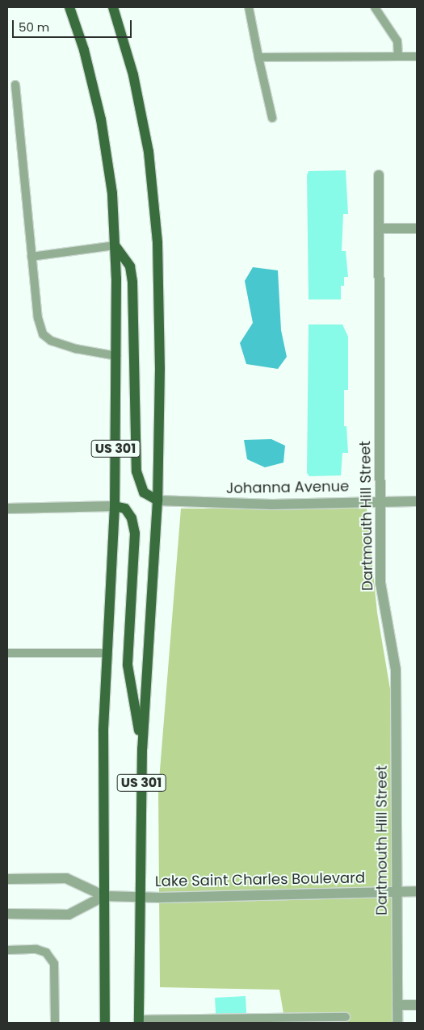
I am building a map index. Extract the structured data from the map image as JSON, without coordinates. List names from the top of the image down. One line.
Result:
{"streets":{"main road":["US 301"],"street":["Johanna Avenue","Dartmouth Hill Street","Lake Saint Charles Boulevard"]},"crossings":[["US 301","Johanna Avenue"],["US 301","Lake Saint Charles Boulevard"],["Johanna Avenue","Dartmouth Hill Street"],["Dartmouth Hill Street","Lake Saint Charles Boulevard"]],"scale_bar":"50 m"}
